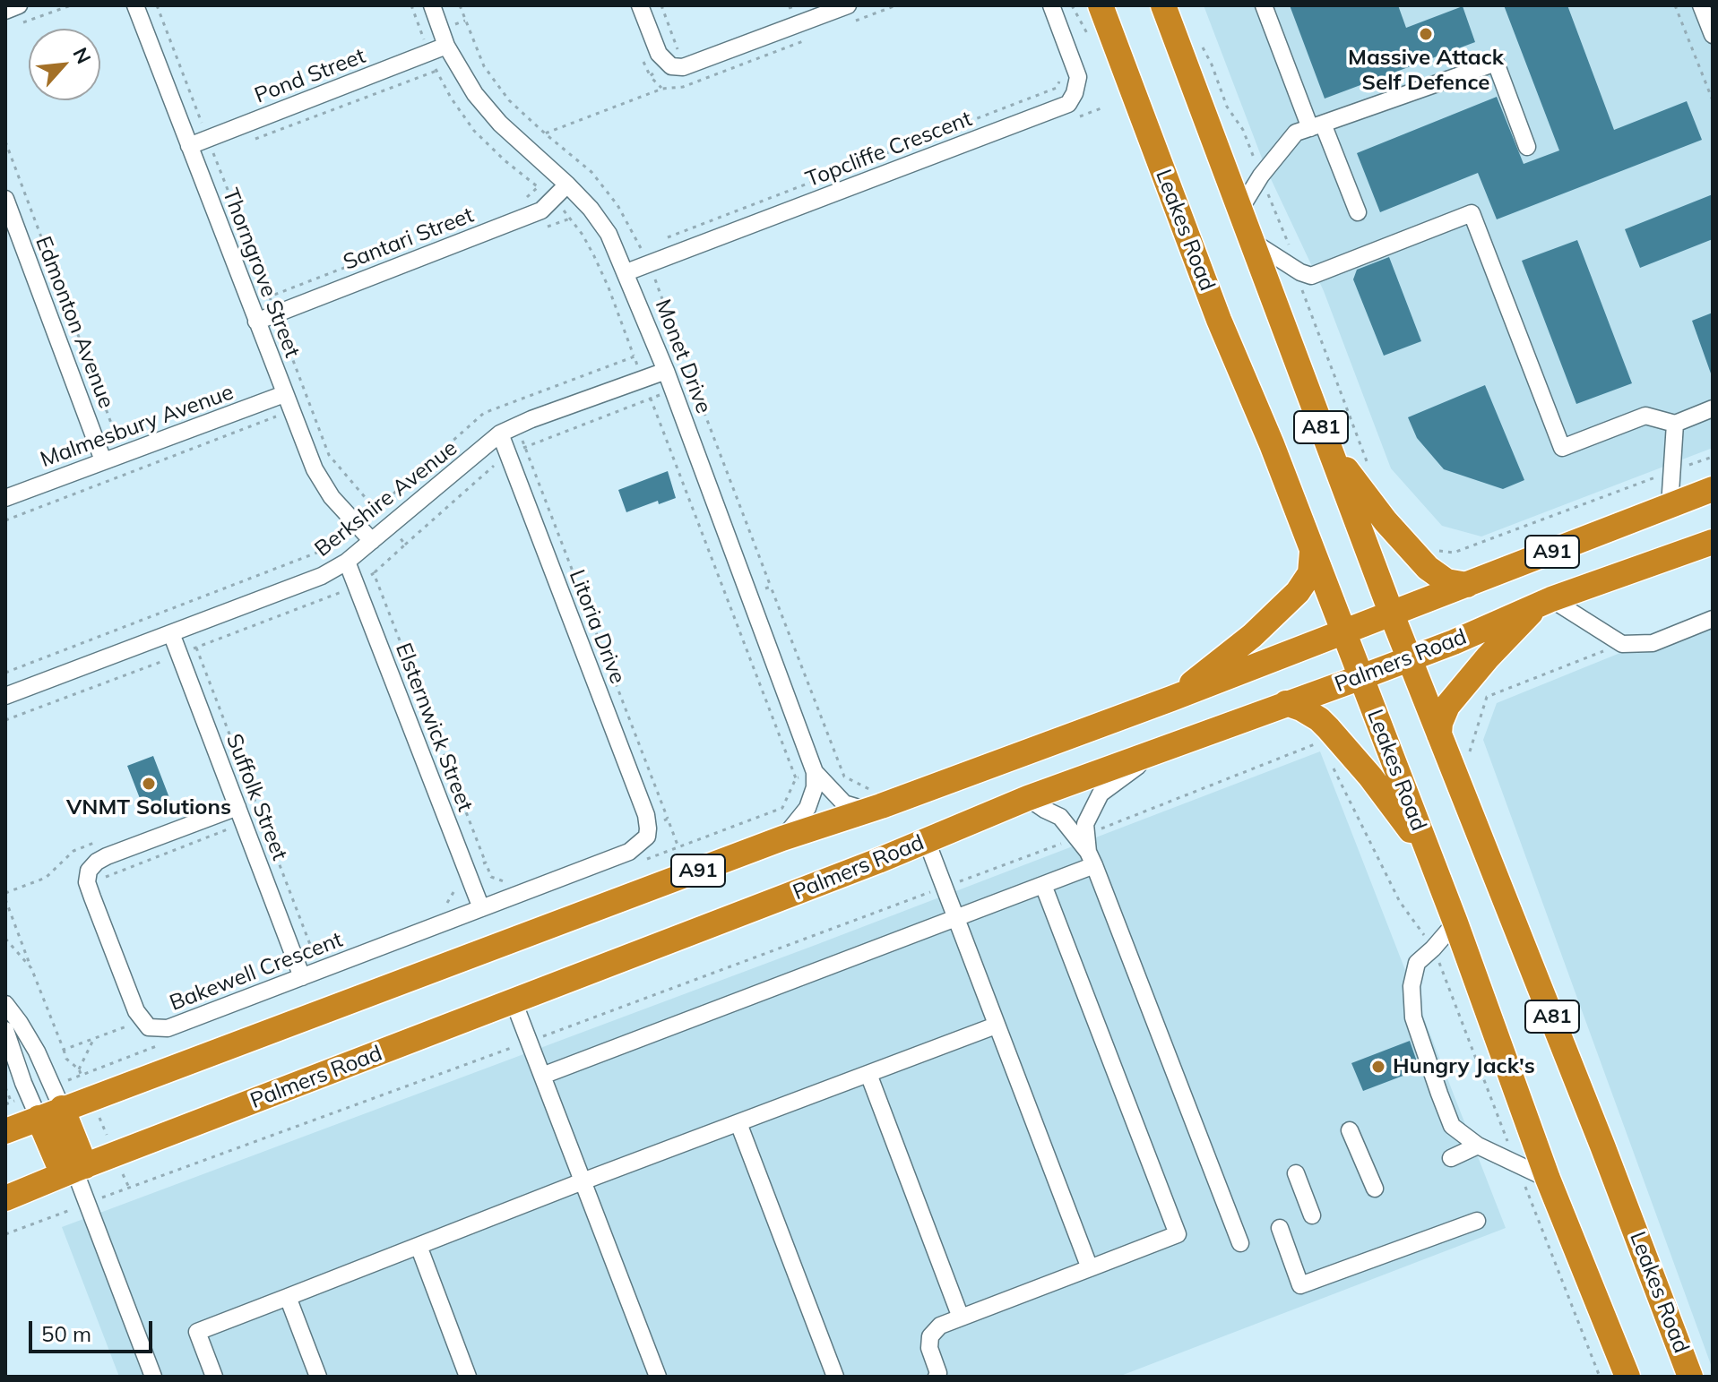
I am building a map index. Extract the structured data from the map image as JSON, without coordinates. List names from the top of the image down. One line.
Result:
{"streets":{"highway":["Leakes Road","A81","A91","Palmers Road"],"street":["Pond Street","Topcliffe Crescent","Santari Street","Thorngrove Street","Edmonton Avenue","Monet Drive","Malmesbury Avenue","Berkshire Avenue","Litoria Drive","Elsternwick Street","Suffolk Street","Bakewell Crescent"]},"crossings":[["Pond Street","Thorngrove Street"],["Pond Street","Monet Drive"],["Topcliffe Crescent","Monet Drive"],["Leakes Road","A91"],["Leakes Road","Palmers Road"],["Santari Street","Thorngrove Street"],["Santari Street","Monet Drive"],["Thorngrove Street","Malmesbury Avenue"],["Thorngrove Street","Berkshire Avenue"],["Edmonton Avenue","Malmesbury Avenue"],["Monet Drive","Berkshire Avenue"],["Monet Drive","A91"],["Berkshire Avenue","Litoria Drive"],["Berkshire Avenue","Elsternwick Street"],["Berkshire Avenue","Suffolk Street"],["Litoria Drive","Bakewell Crescent"],["Elsternwick Street","Bakewell Crescent"],["Suffolk Street","Bakewell Crescent"]],"places":["Massive Attack Self Defence","VNMT Solutions","Hungry Jack's"],"scale_bar":"50 m","north":"top right"}
